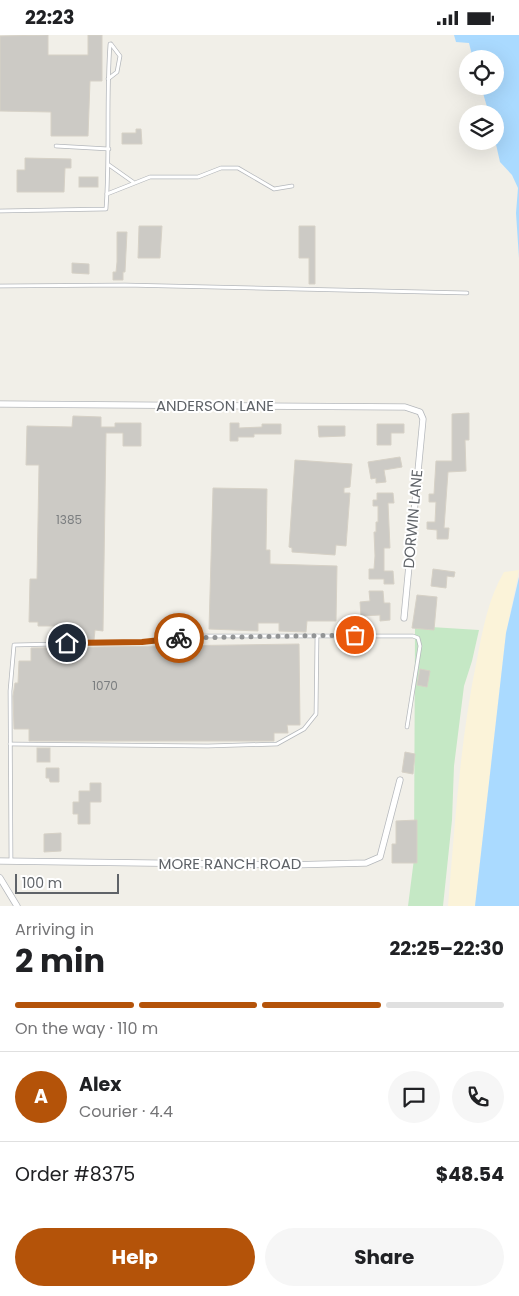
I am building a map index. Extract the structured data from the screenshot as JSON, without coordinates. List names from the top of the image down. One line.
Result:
{"streets":{"street":["ANDERSON LANE","DORWIN LANE","MORE RANCH ROAD"]},"crossings":[["ANDERSON LANE","DORWIN LANE"]],"house_numbers":["1385","1070"],"scale_bar":"100 m","page":{"status":"22:23","scale":"100 m","heading":["2 min","Arriving in","22:25–22:30"],"panel":["Alex","Courier · 4.4","Order #8375","$48.54"],"bar":"On the way · 110 m","round":"A","buttons":["Help","Share"]}}
